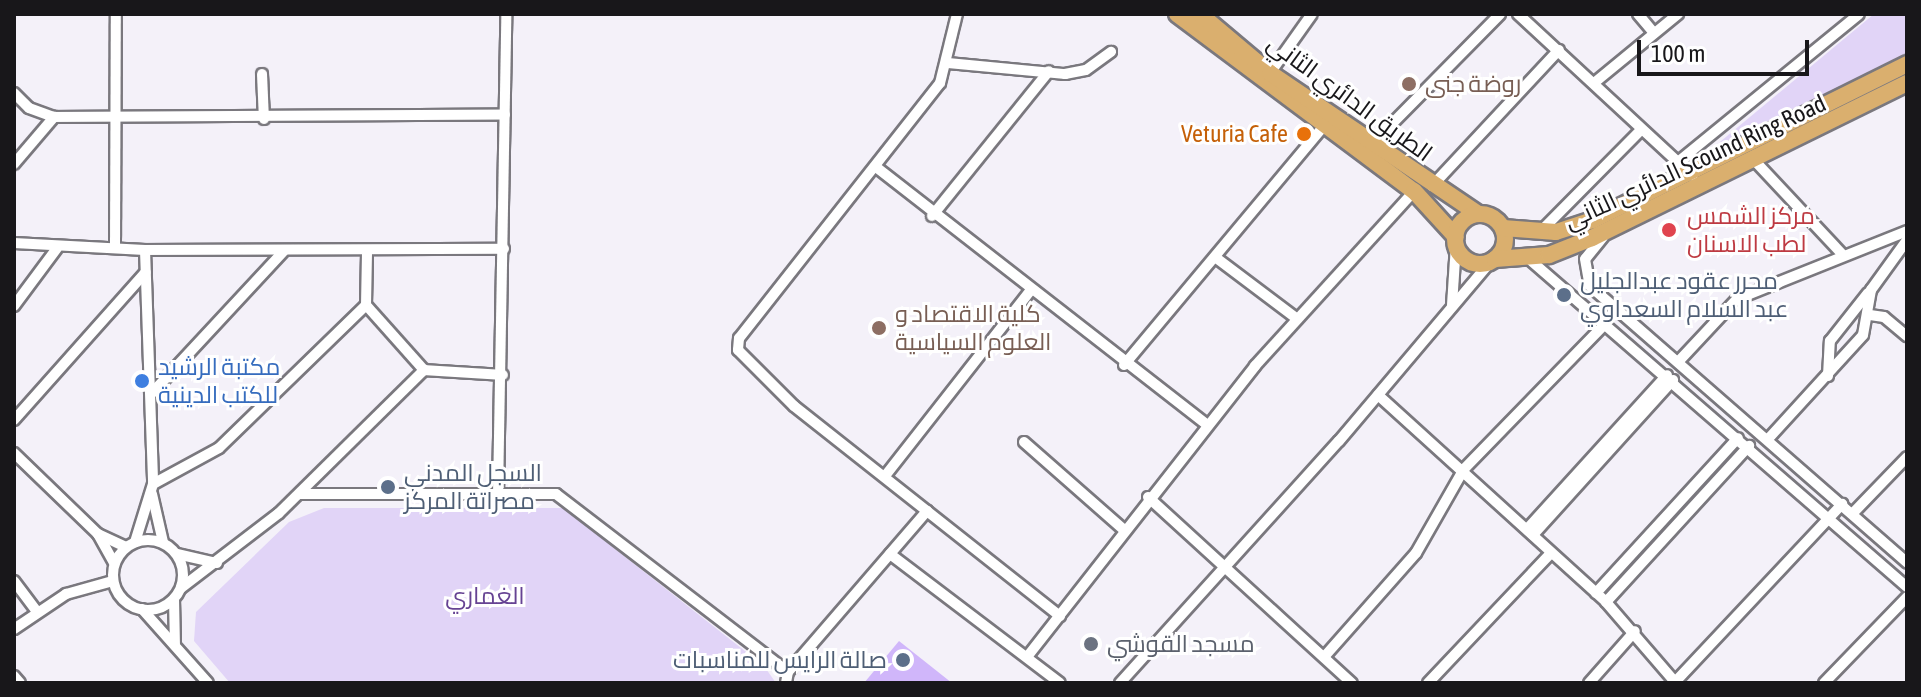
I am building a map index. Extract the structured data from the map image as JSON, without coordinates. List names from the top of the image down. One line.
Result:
{"streets":{"main road":["الطريق الدائري الثاني","الدائري الثاني Scound Ring Road"]},"crossings":[["الطريق الدائري الثاني","الدائري الثاني Scound Ring Road"]],"parks":["الغماري"],"places":["روضة جنى","Veturia Cafe","مركز الشمس لطب الاسنان","محرر عقود عبدالجليل عبد السلام السعداوي","كلية الاقتصاد و العلوم السياسية","مكتبة الرشيد للكتب الدينية","السجل المدني مصراتة المركز","مسجد القوشي","صالة الرايس للمناسبات"],"scale_bar":"100 m"}
